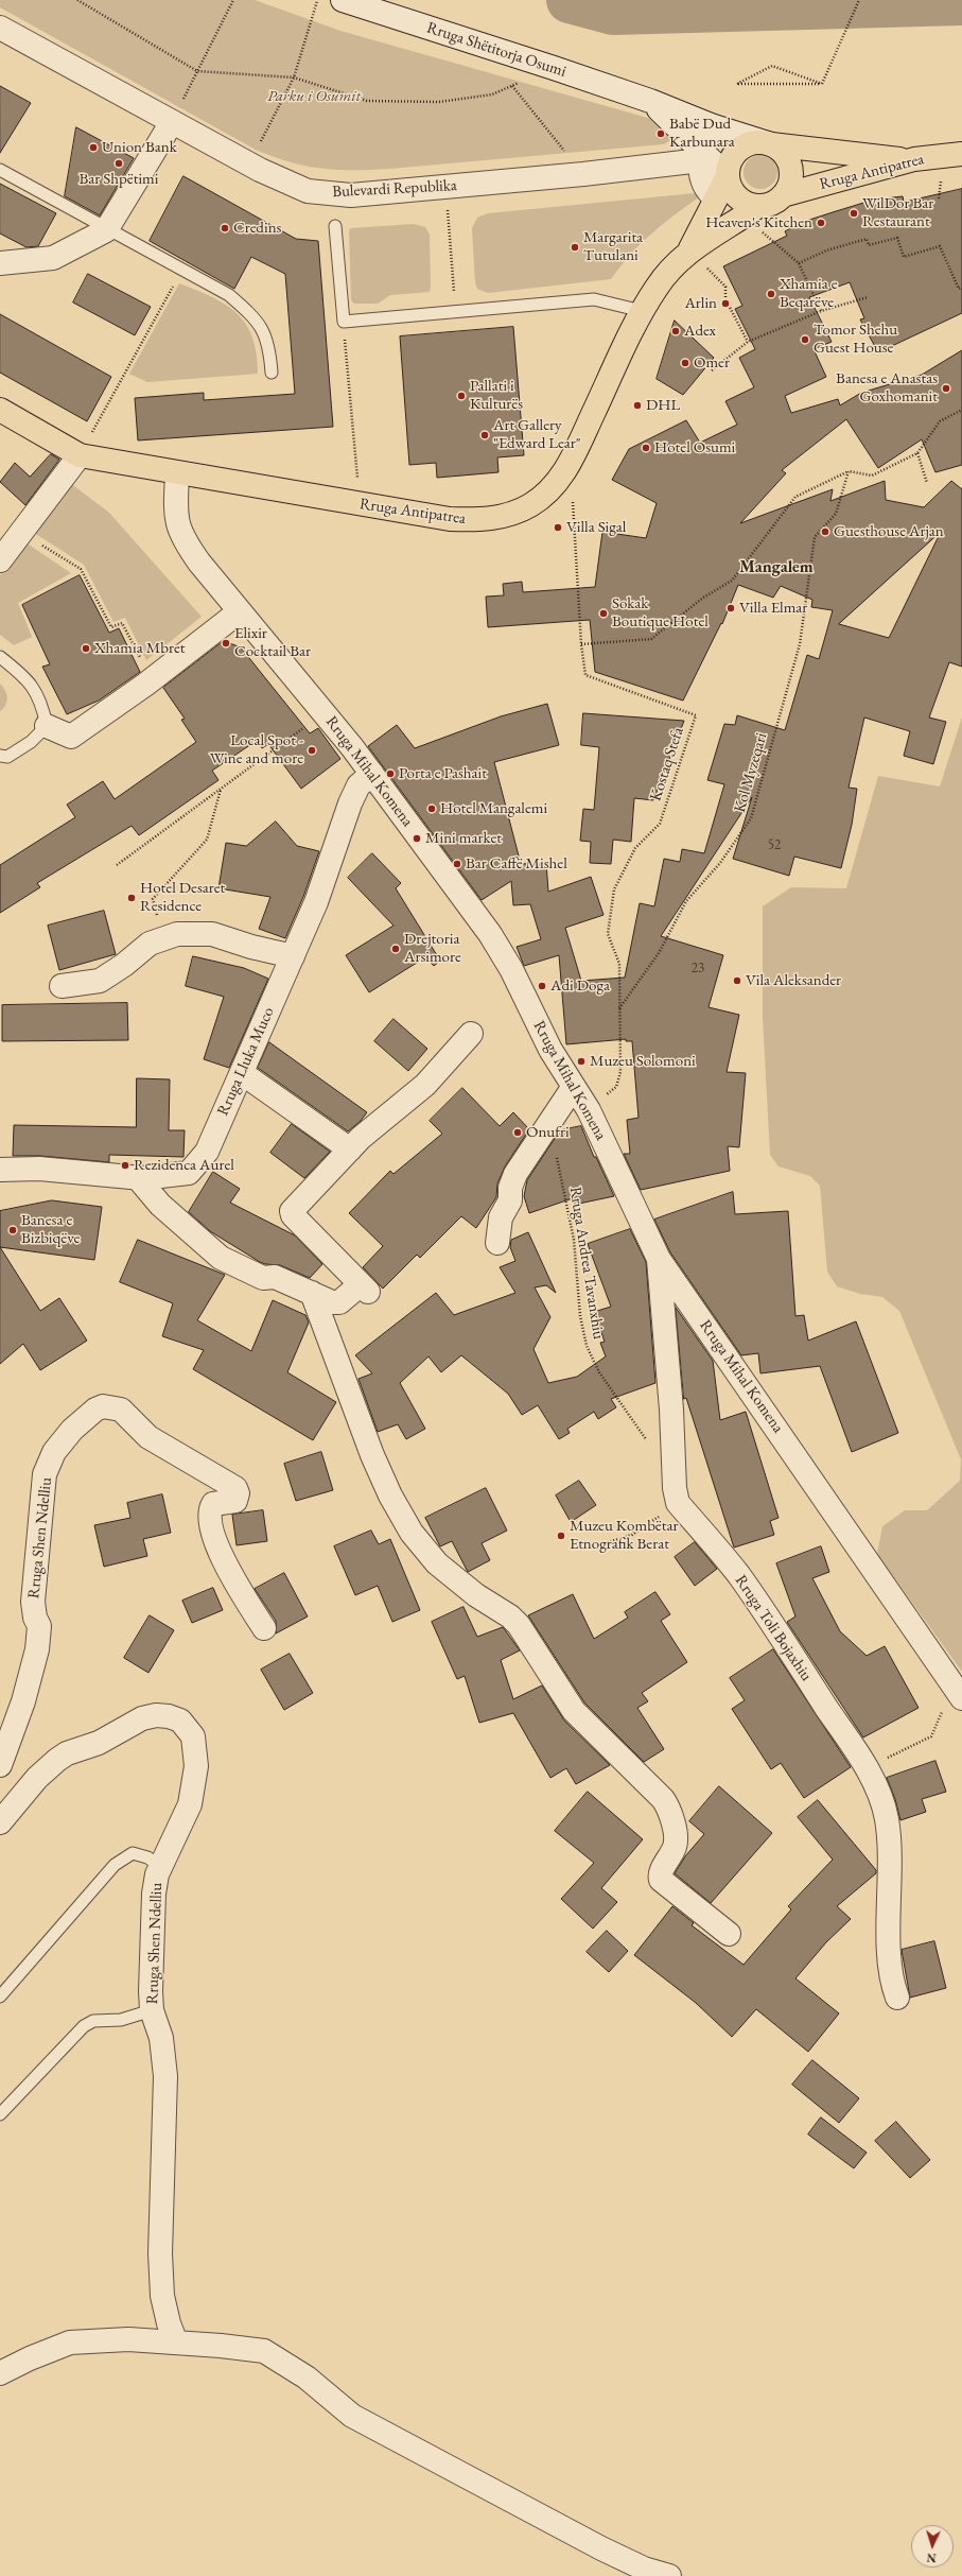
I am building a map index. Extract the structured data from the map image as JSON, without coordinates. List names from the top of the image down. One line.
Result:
{"streets":{"main road":["Rruga Shëtitorja Osumi","Rruga Antipatrea"],"street":["Bulevardi Republika","Rruga Mihal Komena","Rruga Lluka Muco","Rruga Shen Ndelliu","Rruga Toli Bojaxhiu"],"path":["Kostaq Stefa","Kol Myzeqari","Rruga Andrea Tavanxhiu"]},"crossings":[["Rruga Shëtitorja Osumi","Rruga Antipatrea"],["Rruga Shëtitorja Osumi","Bulevardi Republika"],["Rruga Antipatrea","Kostaq Stefa"],["Rruga Antipatrea","Rruga Mihal Komena"],["Kostaq Stefa","Rruga Mihal Komena"],["Kostaq Stefa","Kol Myzeqari"],["Rruga Mihal Komena","Rruga Lluka Muco"]],"districts":["Mangalem"],"parks":["Parku i Osumit"],"places":["Babë Dud Karbunara","Union Bank","Bar Shpëtimi","WilDor Bar Restaurant","Heaven's Kitchen","Credins","Margarita Tutulani","Xhamia e Beqarëve","Arlin","Adex","Tomor Shehu Guest House","Omer","Banesa e Anastas Goxhomanit","Pallati i Kulturës","DHL","Art Gallery \"Edward Lear\"","Hotel Osumi","Villa Sigal","Guesthouse Arjan","Villa Elmar","Sokak Boutique Hotel","Elixir Cocktail Bar","Xhamia Mbret","Local Spot - Wine and more","Porta e Pashait","Hotel Mangalemi","Mini market","Bar Caffë Mishel","Hotel Desaret Residence","Drejtoria Arsimore","Vila Aleksander","Adi Doga","Muzeu Solomoni","Onufri","Rezidenca Aurel","Banesa e Bizbiqëve","Muzeu Kombëtar Etnografik Berat"],"house_numbers":["52","23"],"north":"bottom"}
